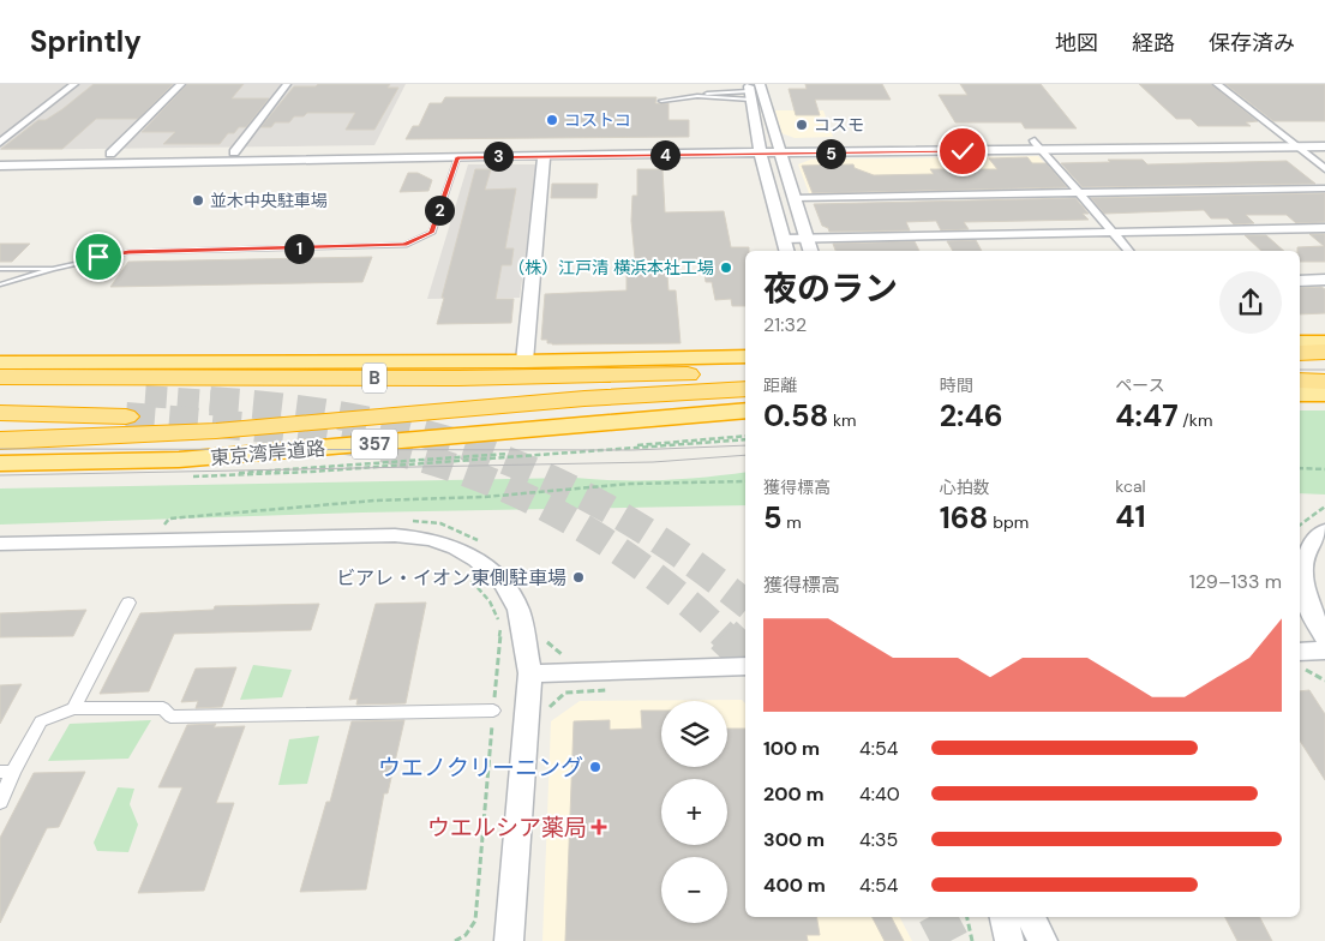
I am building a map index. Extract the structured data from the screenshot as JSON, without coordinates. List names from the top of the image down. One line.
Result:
{"streets":{"highway":["B","357","東京湾岸道路"]},"places":{"other":["コストコ","コスモ","並木中央駐車場","（株）江戸清 横浜本社工場","ビアレ・イオン東側駐車場","ウエノクリーニング"],"health":["ウエルシア薬局"]},"page":{"header":"Sprintly","nav":["地図","経路","保存済み"],"pins":["5","4","3","2","1"],"heading":["夜のラン","21:32"],"stats":[["距離","0.58 km"],["時間","2:46"],["ペース","4:47 /km"],["獲得標高","5 m"],["心拍数","168 bpm"],["kcal","41"]],"chart":["獲得標高","129–133 m"],"map_buttons":["+","−"],"list":[{"name":"100 m","note":"4:54"},{"name":"200 m","note":"4:40"},{"name":"300 m","note":"4:35"},{"name":"400 m","note":"4:54"}]}}
